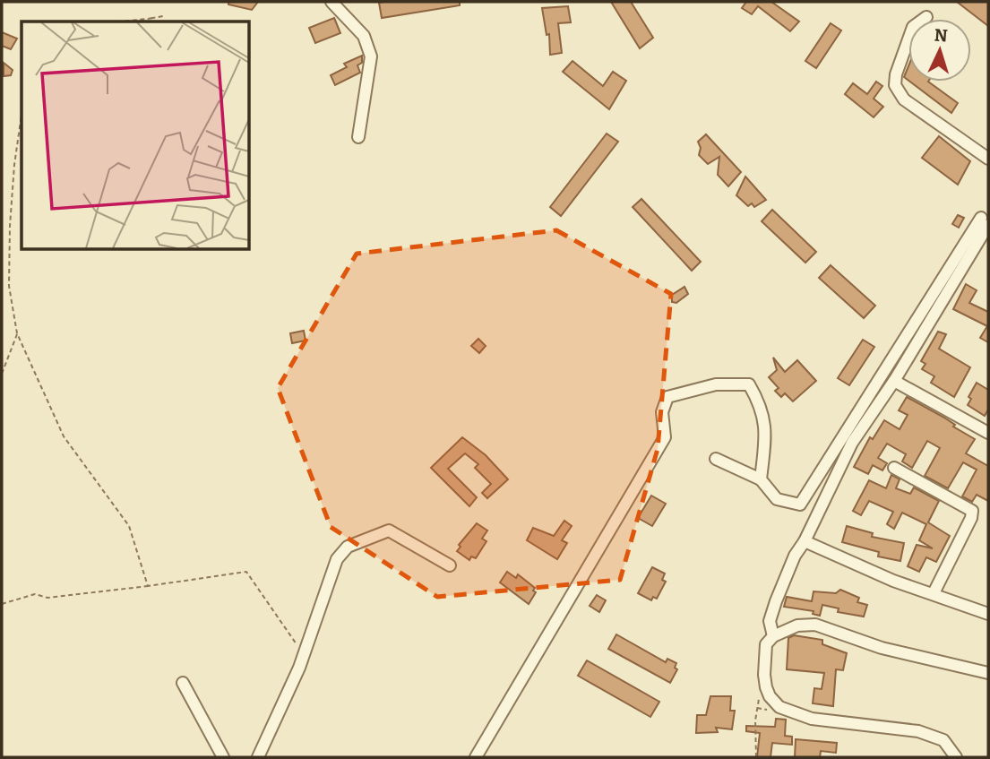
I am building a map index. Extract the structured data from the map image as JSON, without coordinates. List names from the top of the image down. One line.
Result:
{"north":"top"}
